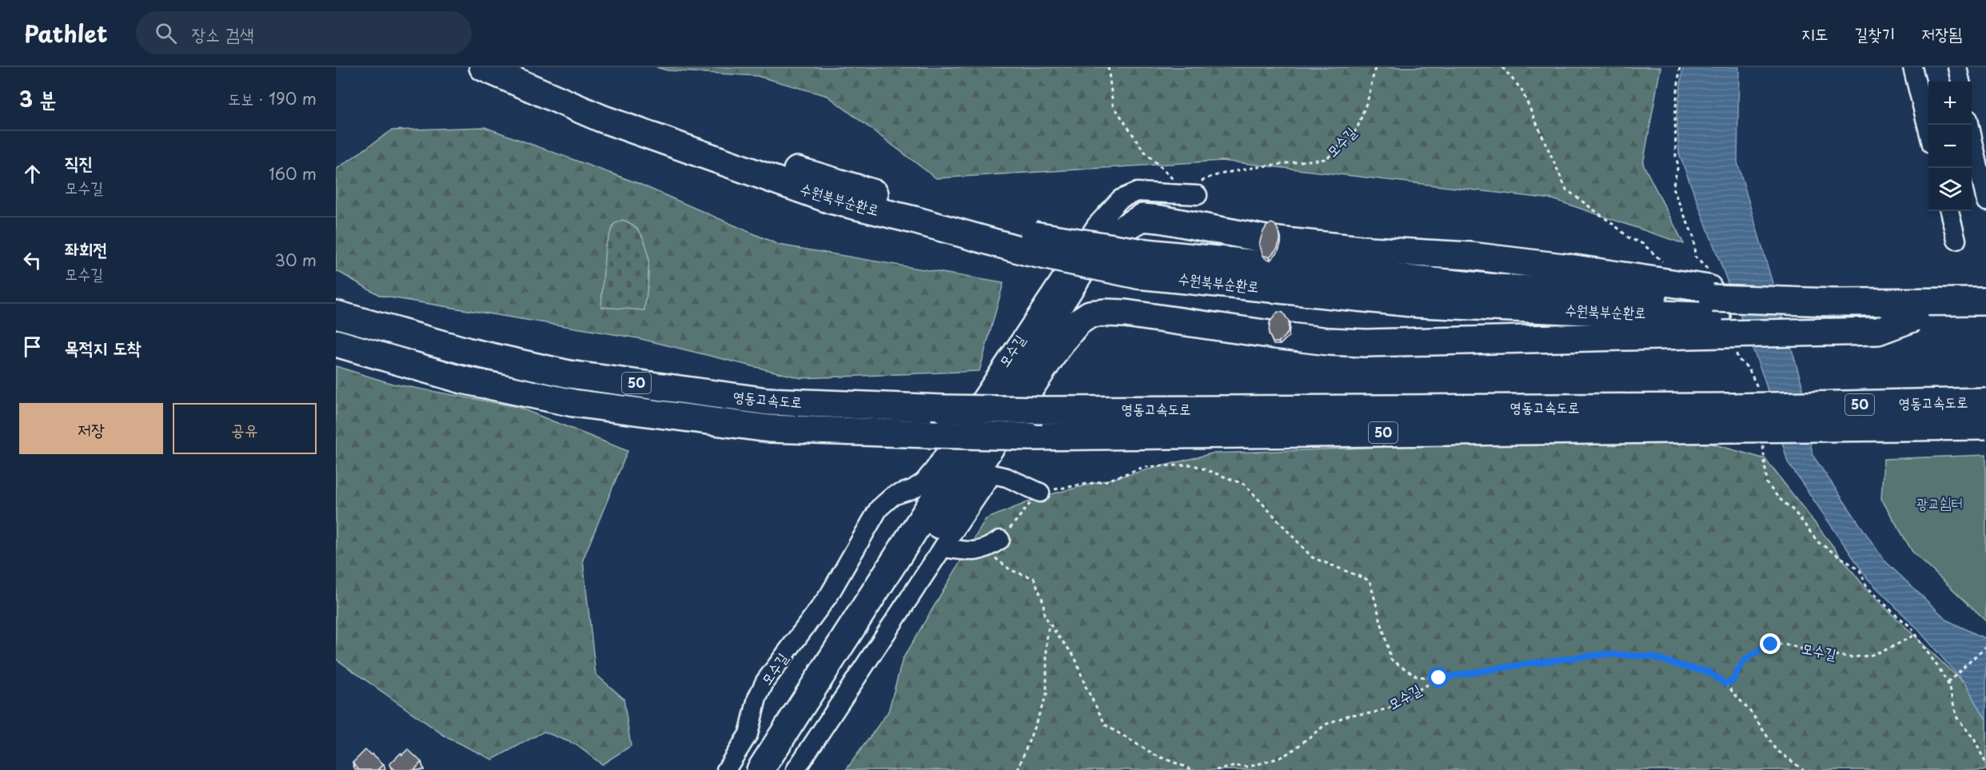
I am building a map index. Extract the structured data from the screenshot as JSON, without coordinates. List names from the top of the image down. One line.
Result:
{"streets":{"highway":["수원북부순환로","50","영동고속도로"],"street":["모수길"]},"parks":["광교쉼터"],"page":{"header":"Pathlet","search":"장소 검색","nav":["지도","길찾기","저장됨"],"heading":["3 분","도보 · 190 m"],"map_buttons":["+","−"],"list":[["직진","모수길","160 m"],["좌회전","모수길","30 m"],"목적지 도착"],"buttons":["저장","공유"]}}
